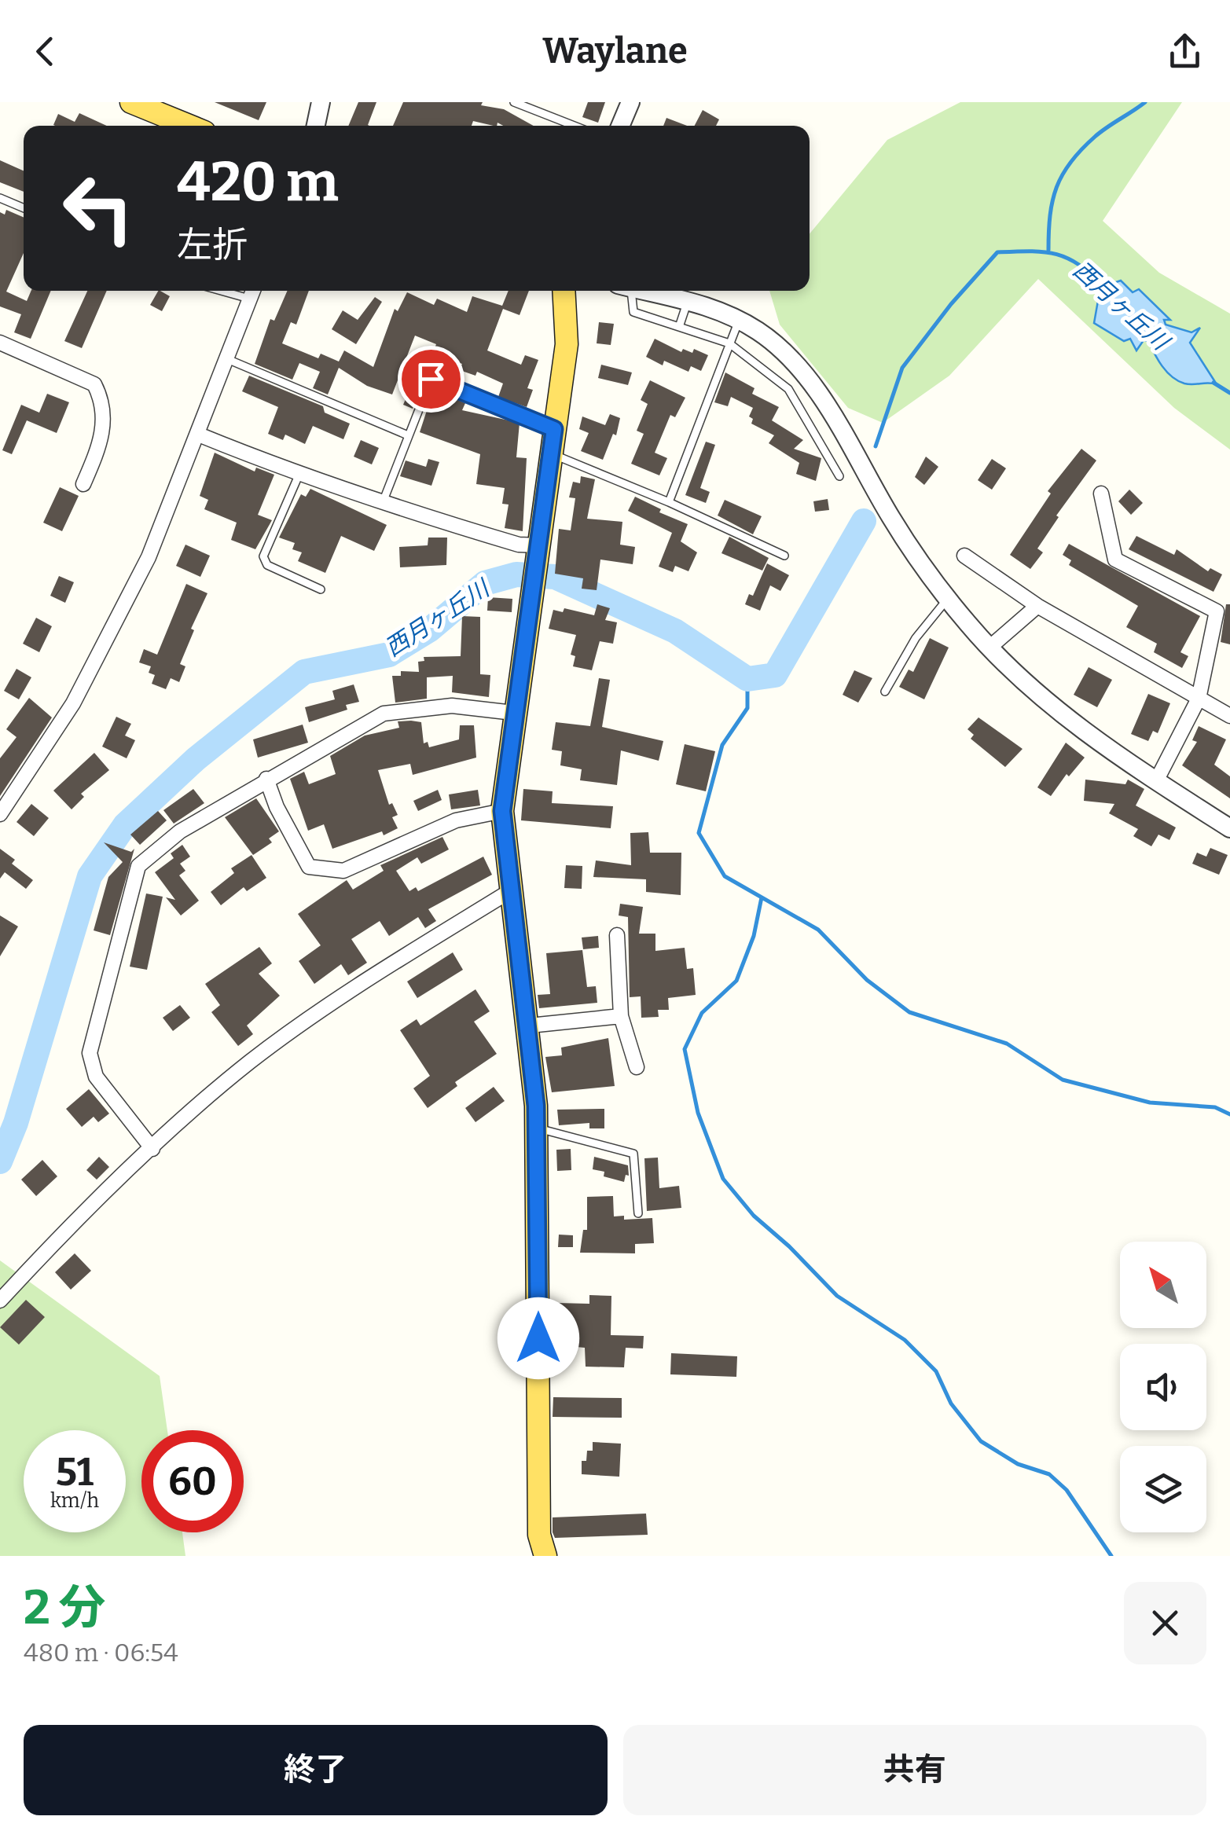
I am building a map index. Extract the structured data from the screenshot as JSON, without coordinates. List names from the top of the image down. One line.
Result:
{"water":["西月ヶ丘川"],"north":"top left","page":{"header":"Waylane","turn":["420 m","左折"],"speed":"51 km/h","limit":"60","heading":["2 分","480 m · 06:54"],"buttons":["終了","共有"]}}
